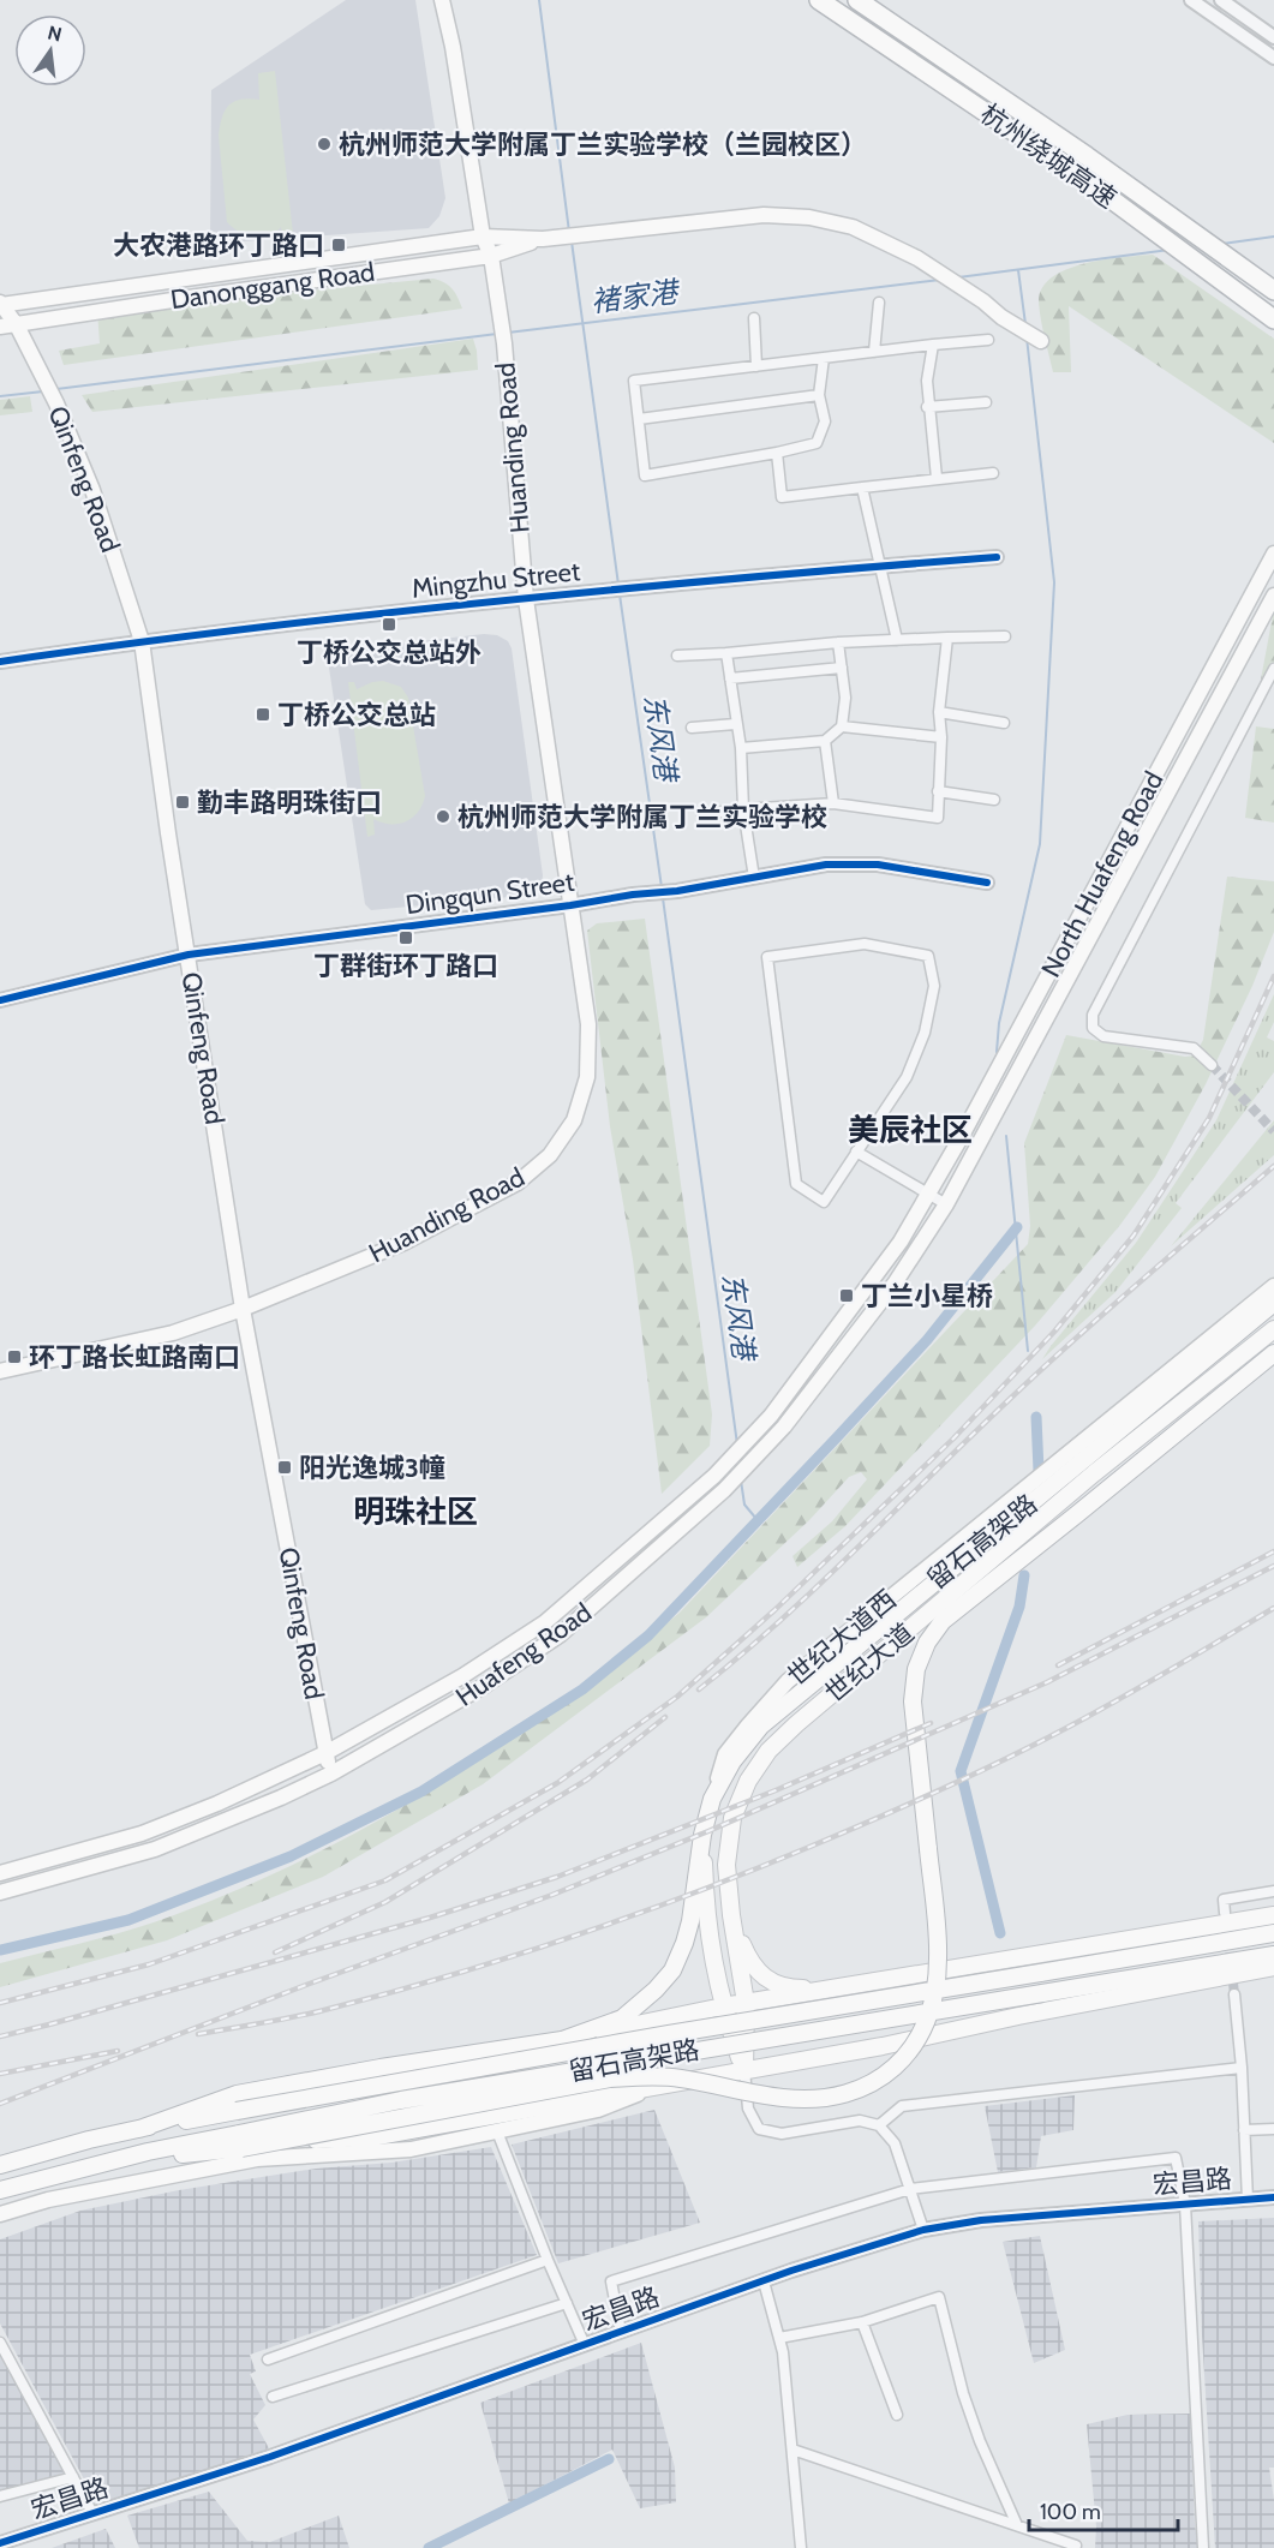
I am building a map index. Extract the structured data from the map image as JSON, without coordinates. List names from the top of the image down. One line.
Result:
{"streets":{"highway":["杭州绕城高速"],"main road":["Danonggang Road","Huanding Road","Qinfeng Road","North Huafeng Road","留石高架路","世纪大道西","Huafeng Road","世纪大道"],"street":["Mingzhu Street","Dingqun Street","宏昌路"]},"crossings":[["Danonggang Road","Huanding Road"],["Danonggang Road","Qinfeng Road"],["Huanding Road","Qinfeng Road"],["Huanding Road","Mingzhu Street"],["Huanding Road","Dingqun Street"],["Qinfeng Road","Mingzhu Street"],["Qinfeng Road","Dingqun Street"],["Qinfeng Road","Huafeng Road"],["North Huafeng Road","Huafeng Road"],["留石高架路","世纪大道西"]],"districts":["美辰社区","明珠社区"],"water":["褚家港","东风港"],"places":{"other":["杭州师范大学附属丁兰实验学校（兰园校区）","杭州师范大学附属丁兰实验学校"],"transit":["大农港路环丁路口","丁桥公交总站外","丁桥公交总站","勤丰路明珠街口","丁群街环丁路口","丁兰小星桥","环丁路长虹路南口","阳光逸城3幢"]},"scale_bar":"100 m","north":"top"}
